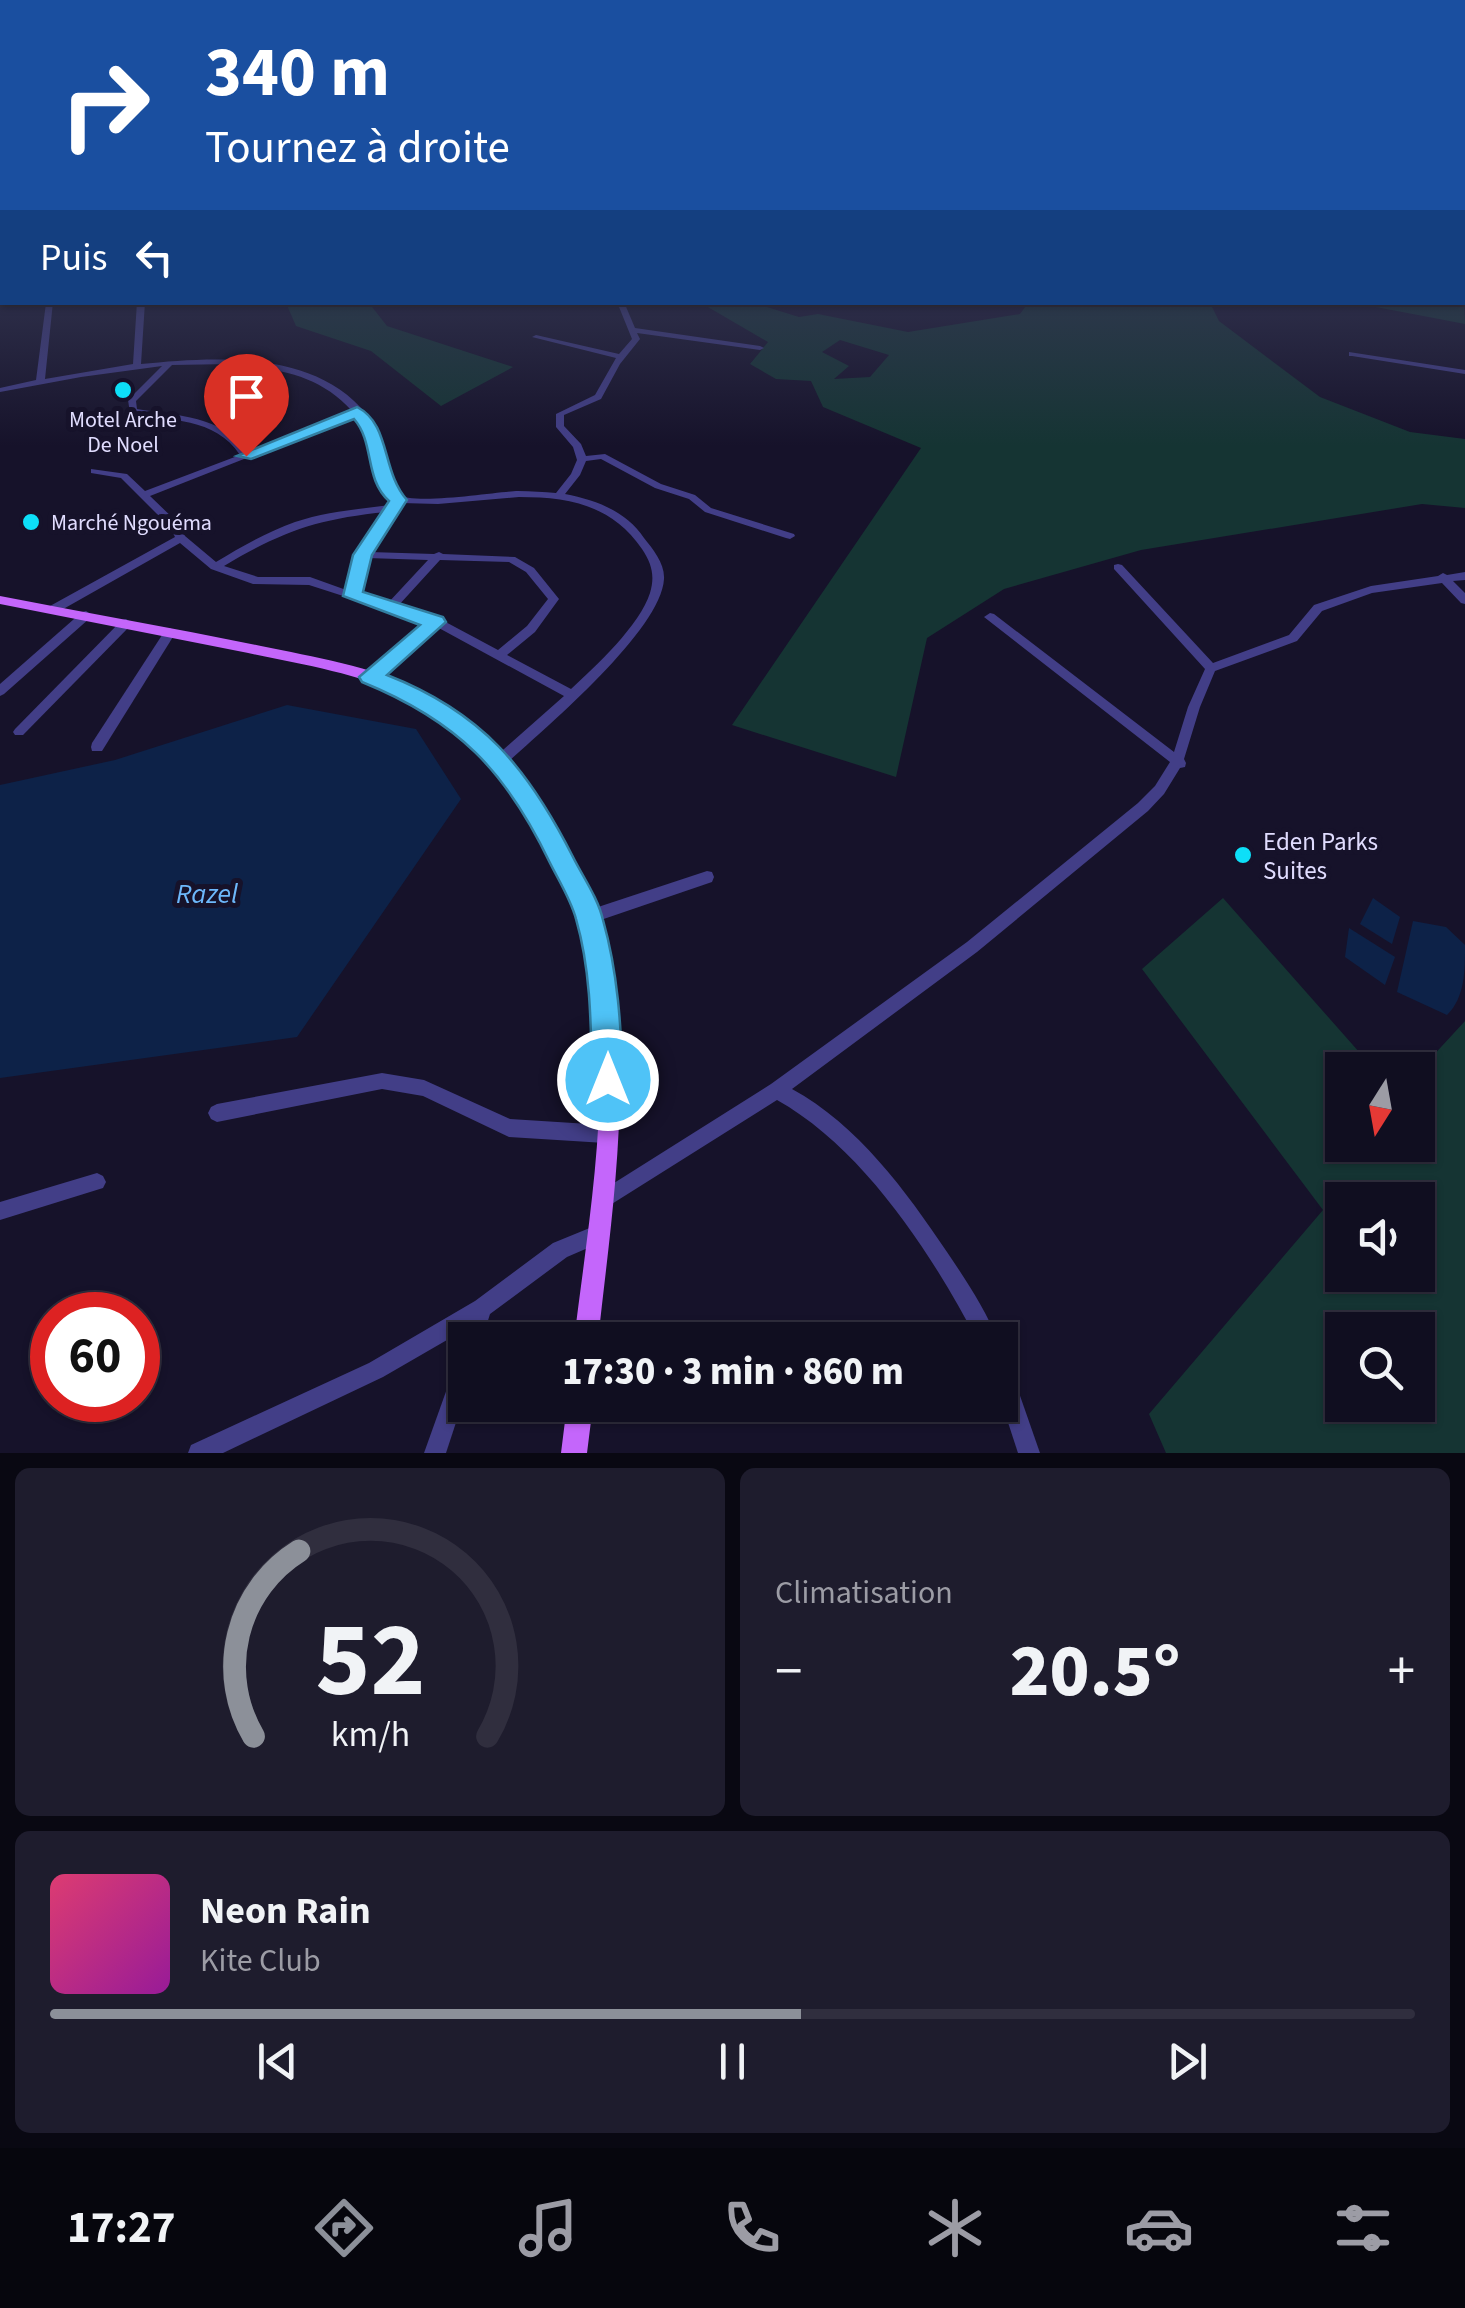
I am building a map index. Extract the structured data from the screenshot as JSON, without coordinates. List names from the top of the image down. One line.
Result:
{"water":["Razel"],"places":["Motel Arche De Noel","Marché Ngouéma","Eden Parks Suites"],"north":"bottom","page":{"turn":["340 m","Tournez à droite"],"then":"Puis","limit":"60","trip":"17:30 · 3 min · 860 m","tile":"Climatisation","heat":["−","20.5°","+"],"song":["Neon Rain","Kite Club"],"tabs":"17:27","gauge":["52","km/h"]}}
